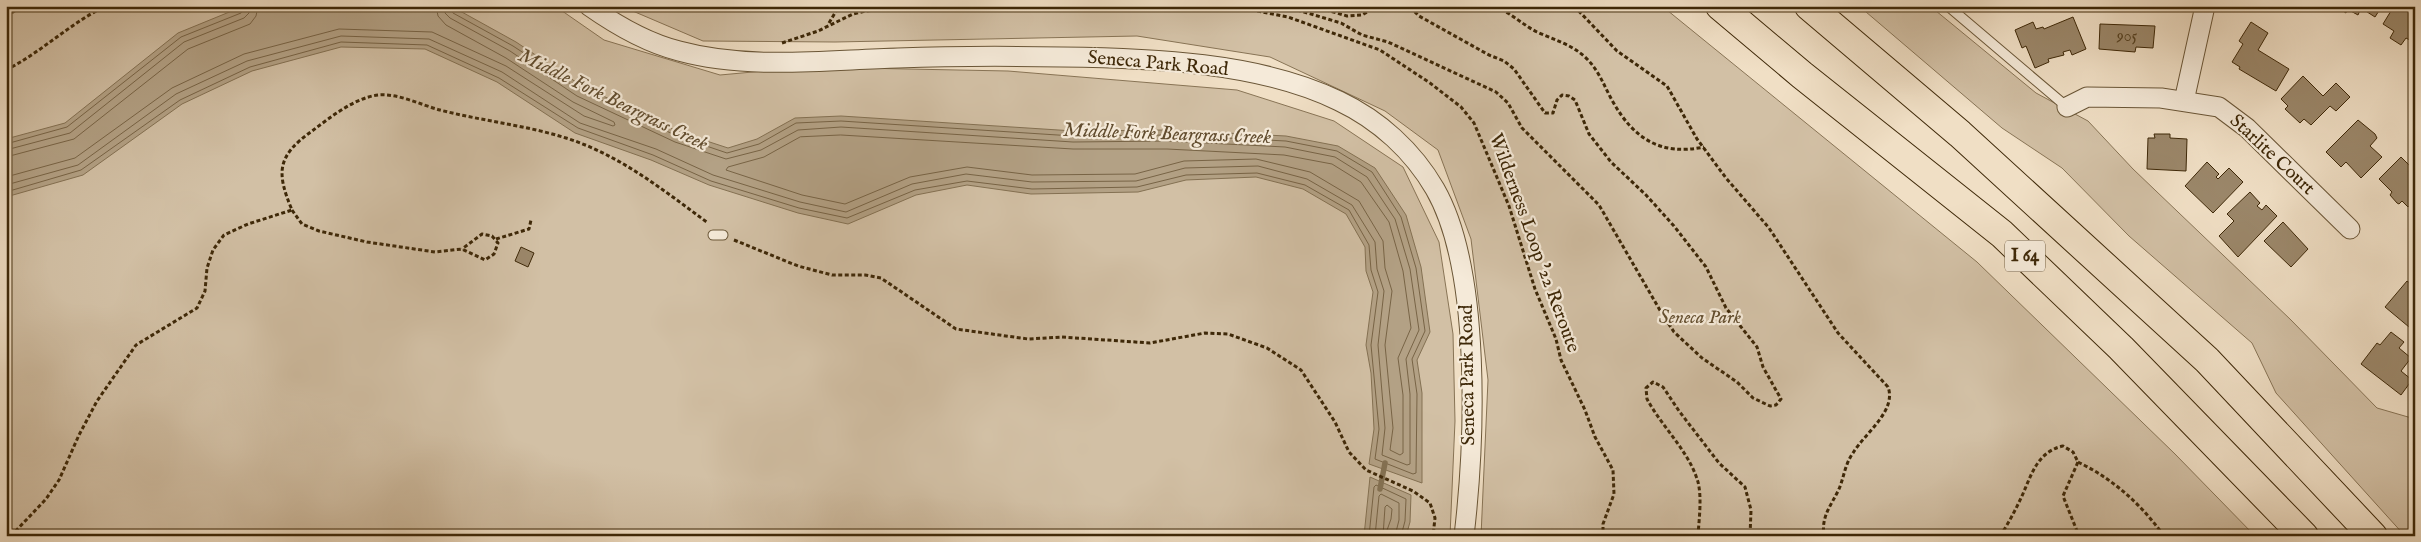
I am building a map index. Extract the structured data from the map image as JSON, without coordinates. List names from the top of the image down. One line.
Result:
{"streets":{"highway":["I 64"],"street":["Seneca Park Road","Starlite Court"],"path":["Wilderness Loop '22 Reroute"]},"water":["Middle Fork Beargrass Creek"],"parks":["Seneca Park"],"house_numbers":["905"]}
